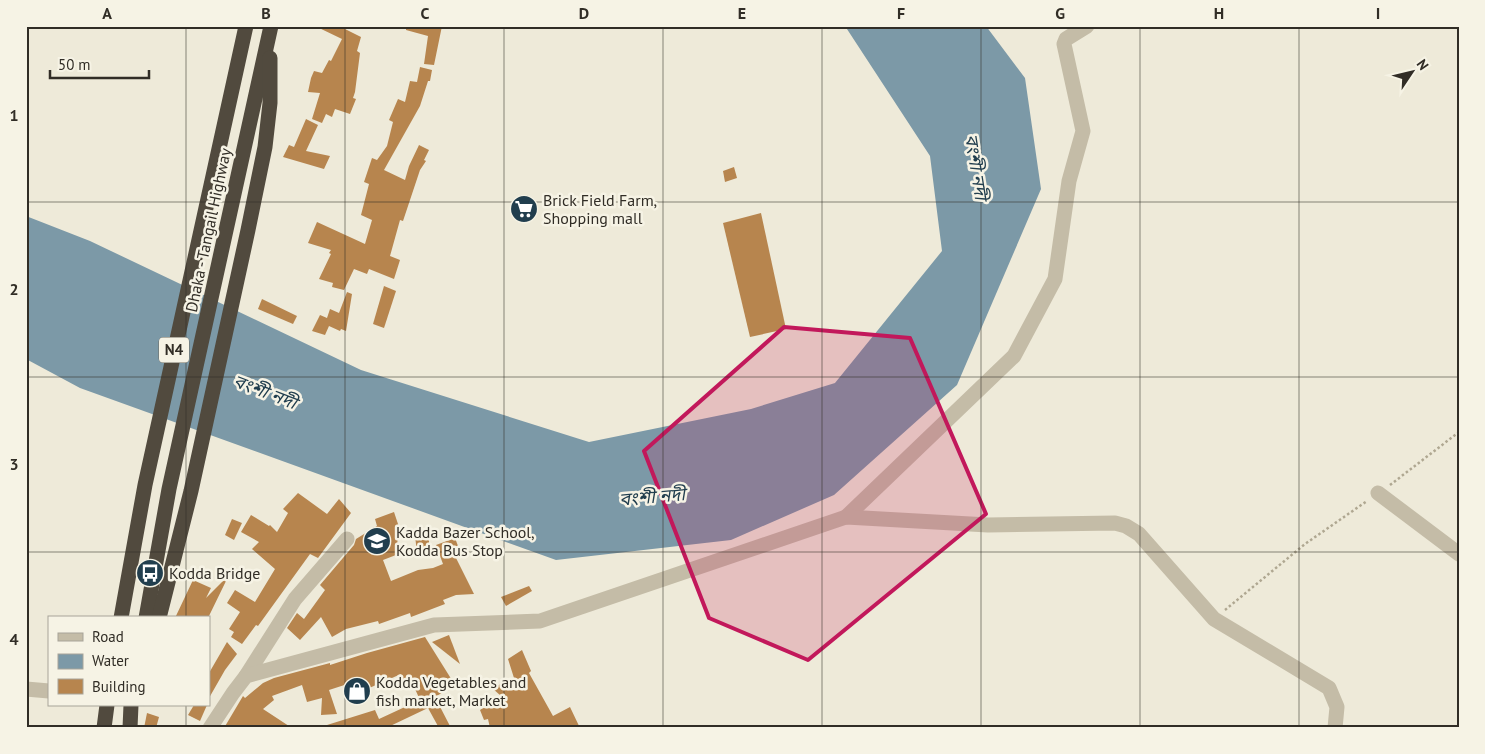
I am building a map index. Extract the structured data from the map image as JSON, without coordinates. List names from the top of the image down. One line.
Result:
{"streets":{"highway":["Dhaka - Tangail Highway","N4"]},"water":["বংশী নদী"],"places":{"supermarket":["Brick Field Farm, Shopping mall"],"school or university":["Kadda Bazer School, Kodda Bus Stop"],"bus stop":["Kodda Bridge"],"shop":["Kodda Vegetables and fish market, Market"]},"legend":["Road","Water","Building"],"scale_bar":"50 m","north":"top right","grid":{"columns":["A","B","C","D","E","F","G","H","I"],"rows":["1","2","3","4"]}}
